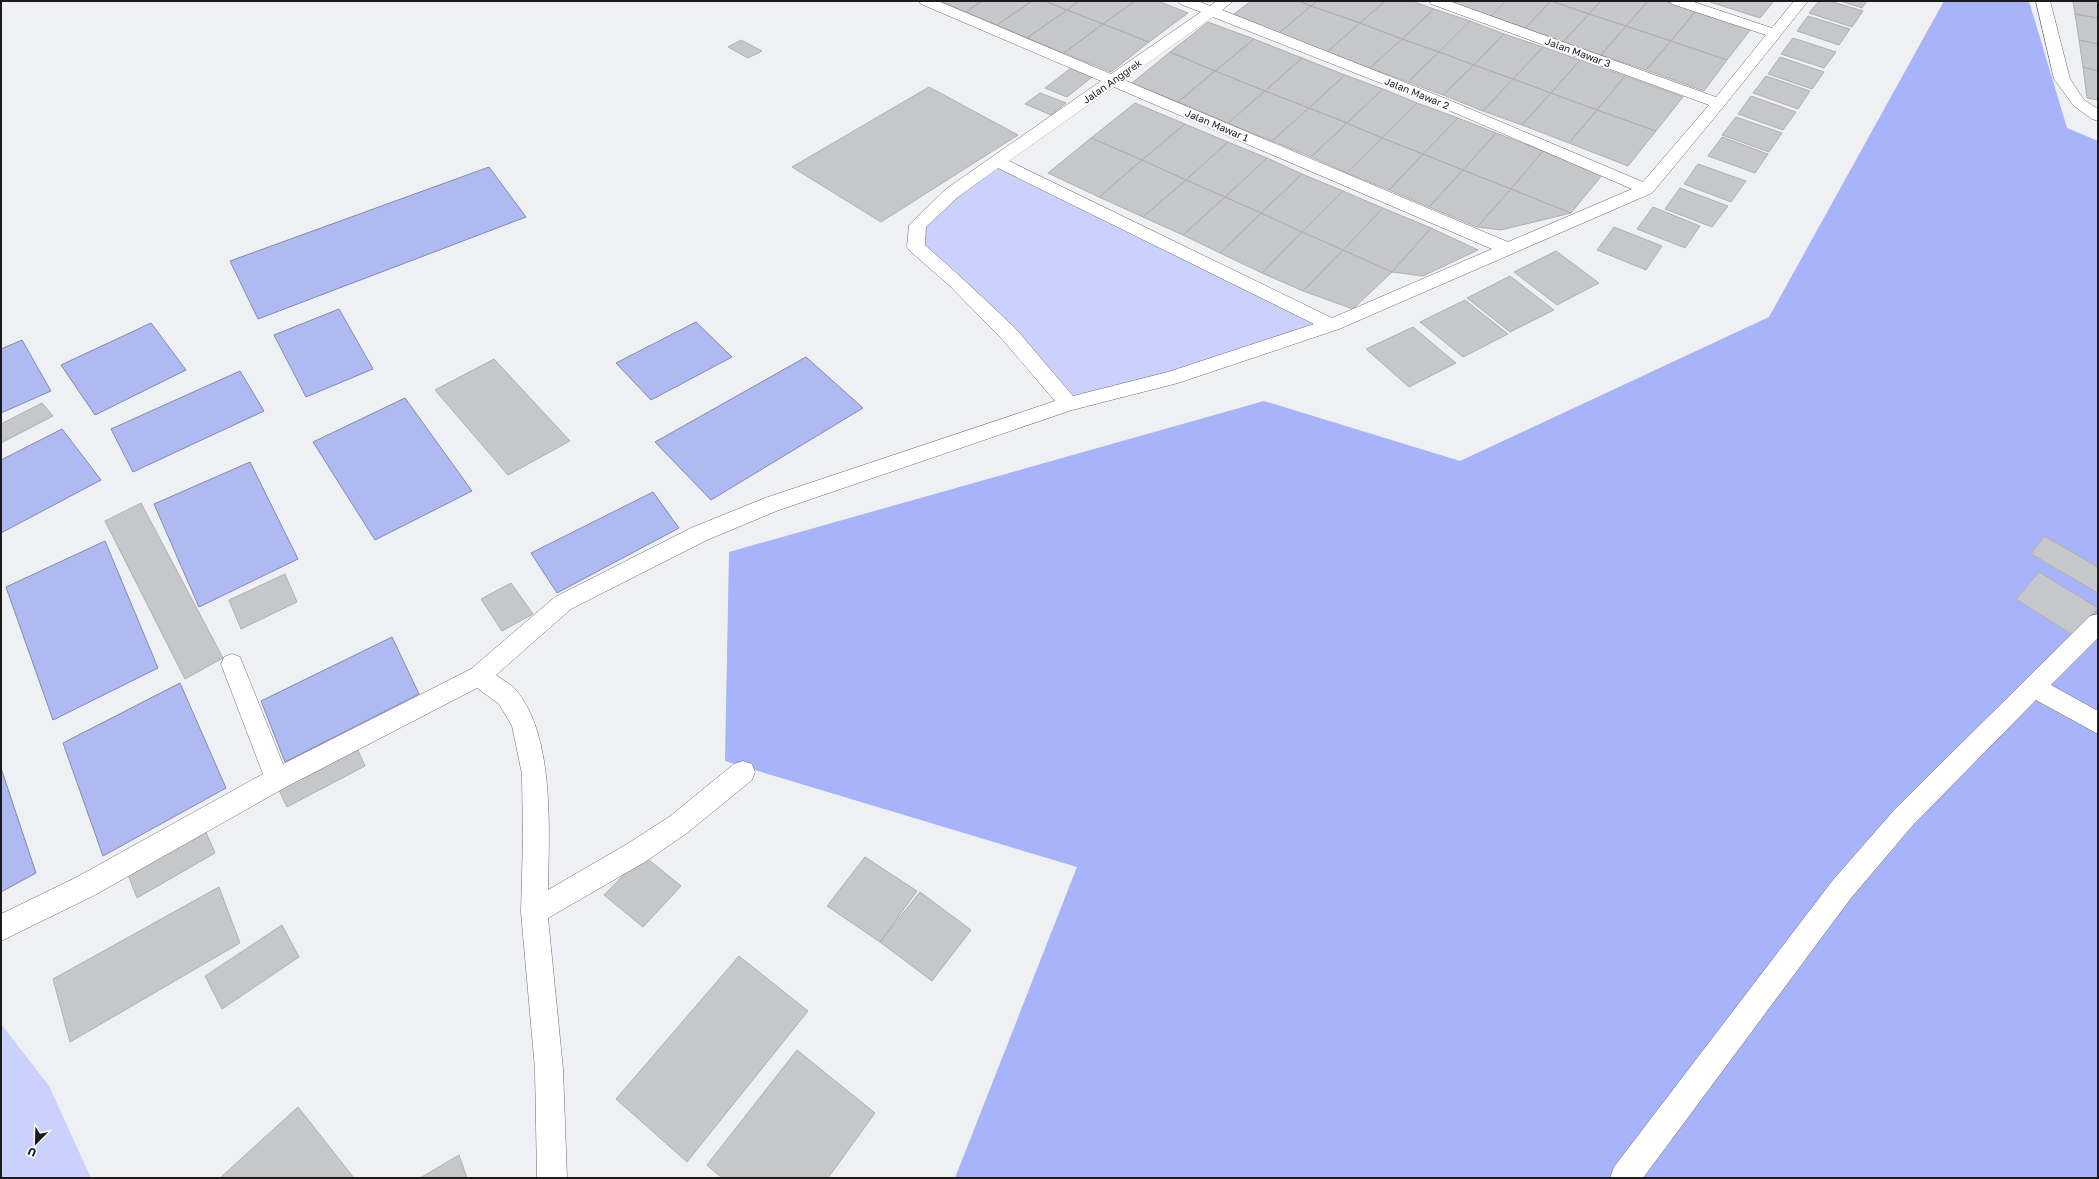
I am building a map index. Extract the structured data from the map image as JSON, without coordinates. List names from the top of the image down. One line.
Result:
{"streets":{"street":["Jalan Mawar 3","Jalan Anggrek","Jalan Mawar 2","Jalan Mawar 1"]},"crossings":[["Jalan Anggrek","Jalan Mawar 2"],["Jalan Anggrek","Jalan Mawar 1"]],"north":"bottom left"}
